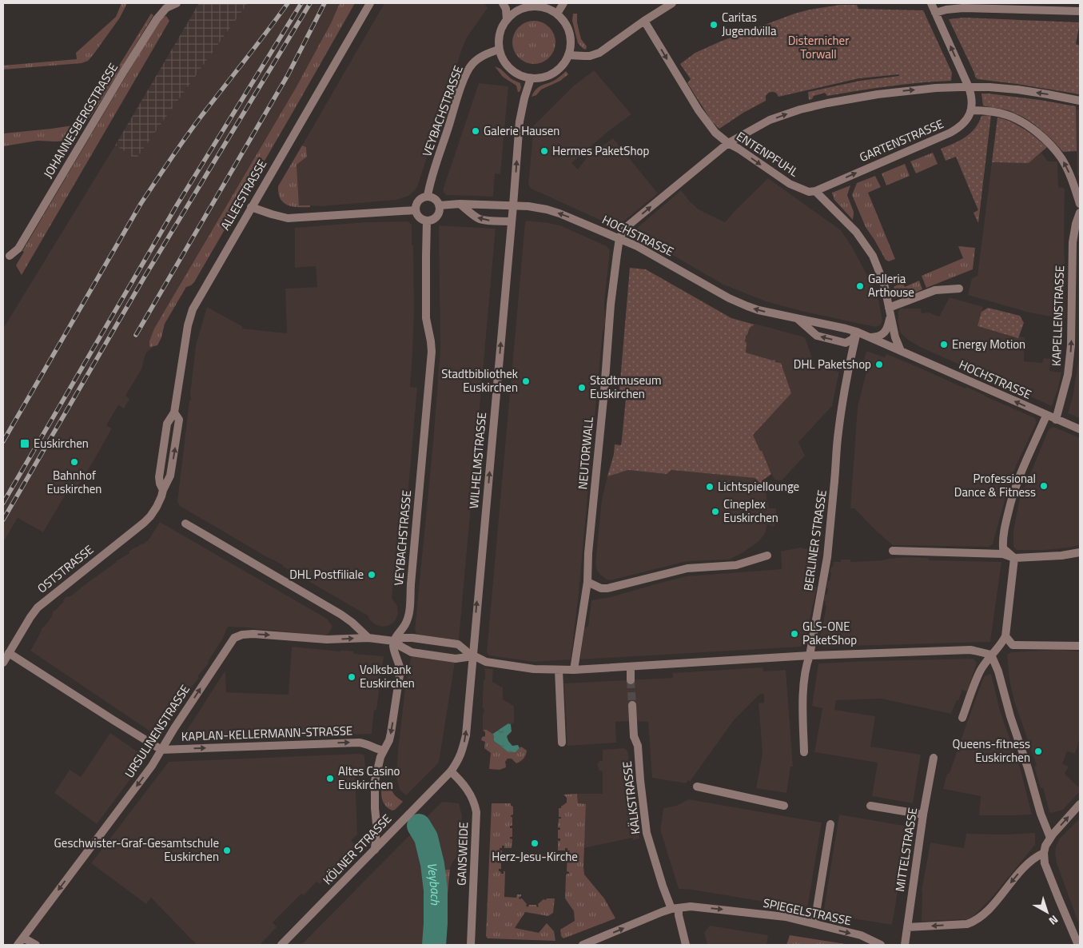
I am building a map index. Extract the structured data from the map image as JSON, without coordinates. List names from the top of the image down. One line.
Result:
{"streets":{"street":["VEYBACHSTRASSE","JOHANNESBERGSTRASSE","GARTENSTRASSE","ENTENPFUHL","ALLEESTRASSE","HOCHSTRASSE","KAPELLENSTRASSE","NEUTORWALL","WILHELMSTRASSE","BERLINER STRASSE","OSTSTRASSE","URSULINENSTRASSE","KAPLAN-KELLERMANN-STRASSE","KÄLKSTRASSE","KÖLNER STRASSE","MITTELSTRASSE","GANSWEIDE","SPIEGELSTRASSE"]},"crossings":[["VEYBACHSTRASSE","HOCHSTRASSE"],["VEYBACHSTRASSE","WILHELMSTRASSE"],["VEYBACHSTRASSE","URSULINENSTRASSE"],["GARTENSTRASSE","ENTENPFUHL"],["ALLEESTRASSE","OSTSTRASSE"],["HOCHSTRASSE","KAPELLENSTRASSE"],["HOCHSTRASSE","NEUTORWALL"],["HOCHSTRASSE","WILHELMSTRASSE"],["HOCHSTRASSE","BERLINER STRASSE"],["WILHELMSTRASSE","KÖLNER STRASSE"],["WILHELMSTRASSE","GANSWEIDE"],["URSULINENSTRASSE","KAPLAN-KELLERMANN-STRASSE"],["KÄLKSTRASSE","SPIEGELSTRASSE"],["KÖLNER STRASSE","GANSWEIDE"]],"one_way":["ENTENPFUHL","HOCHSTRASSE","KAPELLENSTRASSE","WILHELMSTRASSE","KAPLAN-KELLERMANN-STRASSE","SPIEGELSTRASSE"],"water":["Veybach"],"parks":["Disternicher Torwall"],"places":{"other":["Caritas Jugendvilla","Galerie Hausen","Hermes PaketShop","Galleria Arthouse","Energy Motion","DHL Paketshop","Stadtbibliothek Euskirchen","Stadtmuseum Euskirchen","Bahnhof Euskirchen","Professional Dance & Fitness","Lichtspiellounge","Cineplex Euskirchen","DHL Postfiliale","GLS-ONE PaketShop","Volksbank Euskirchen","Queens-fitness Euskirchen","Altes Casino Euskirchen","Herz-Jesu-Kirche","Geschwister-Graf-Gesamtschule Euskirchen"],"transit":["Euskirchen"]},"north":"bottom right"}
